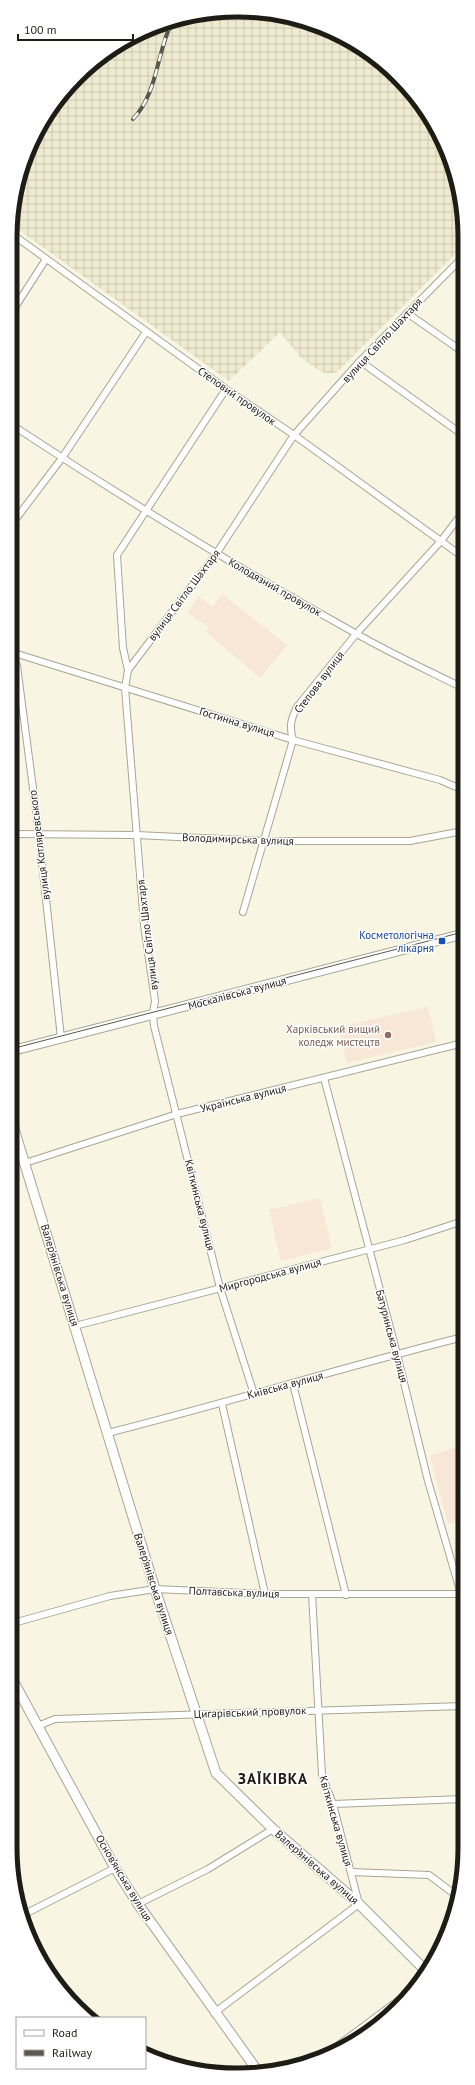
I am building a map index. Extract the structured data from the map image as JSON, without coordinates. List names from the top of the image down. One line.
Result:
{"streets":{"street":["вулиця Світло Шахтаря","Степовий провулок","Колодязний провулок","Степова вулиця","Гостинна вулиця","Володимирська вулиця","вулиця Котляревського","Москалівська вулиця","Українська вулиця","Квіткинська вулиця","Валер’янівська вулиця","Миргородська вулиця","Батуринська вулиця","Київська вулиця","Полтавська вулиця","Цигарівський провулок","Основ’янська вулиця"]},"crossings":[["вулиця Світло Шахтаря","Степовий провулок"],["вулиця Світло Шахтаря","Колодязний провулок"],["вулиця Світло Шахтаря","Гостинна вулиця"],["вулиця Світло Шахтаря","Володимирська вулиця"],["вулиця Світло Шахтаря","Москалівська вулиця"],["вулиця Світло Шахтаря","Квіткинська вулиця"],["Степовий провулок","Степова вулиця"],["Колодязний провулок","Степова вулиця"],["Степова вулиця","Гостинна вулиця"],["Степова вулиця","Володимирська вулиця"],["Володимирська вулиця","вулиця Котляревського"],["вулиця Котляревського","Москалівська вулиця"],["Москалівська вулиця","Квіткинська вулиця"],["Українська вулиця","Квіткинська вулиця"],["Українська вулиця","Валер’янівська вулиця"],["Українська вулиця","Батуринська вулиця"],["Квіткинська вулиця","Валер’янівська вулиця"],["Квіткинська вулиця","Миргородська вулиця"],["Квіткинська вулиця","Київська вулиця"],["Квіткинська вулиця","Полтавська вулиця"],["Квіткинська вулиця","Цигарівський провулок"],["Валер’янівська вулиця","Миргородська вулиця"],["Валер’янівська вулиця","Київська вулиця"],["Валер’янівська вулиця","Полтавська вулиця"],["Валер’янівська вулиця","Цигарівський провулок"],["Миргородська вулиця","Батуринська вулиця"],["Батуринська вулиця","Київська вулиця"],["Цигарівський провулок","Основ’янська вулиця"]],"districts":["ЗАЇКІВКА"],"places":{"transit":["Косметологічна лікарня"],"other":["Харківський вищий коледж мистецтв"]},"legend":["Road","Railway"],"scale_bar":"100 m"}
